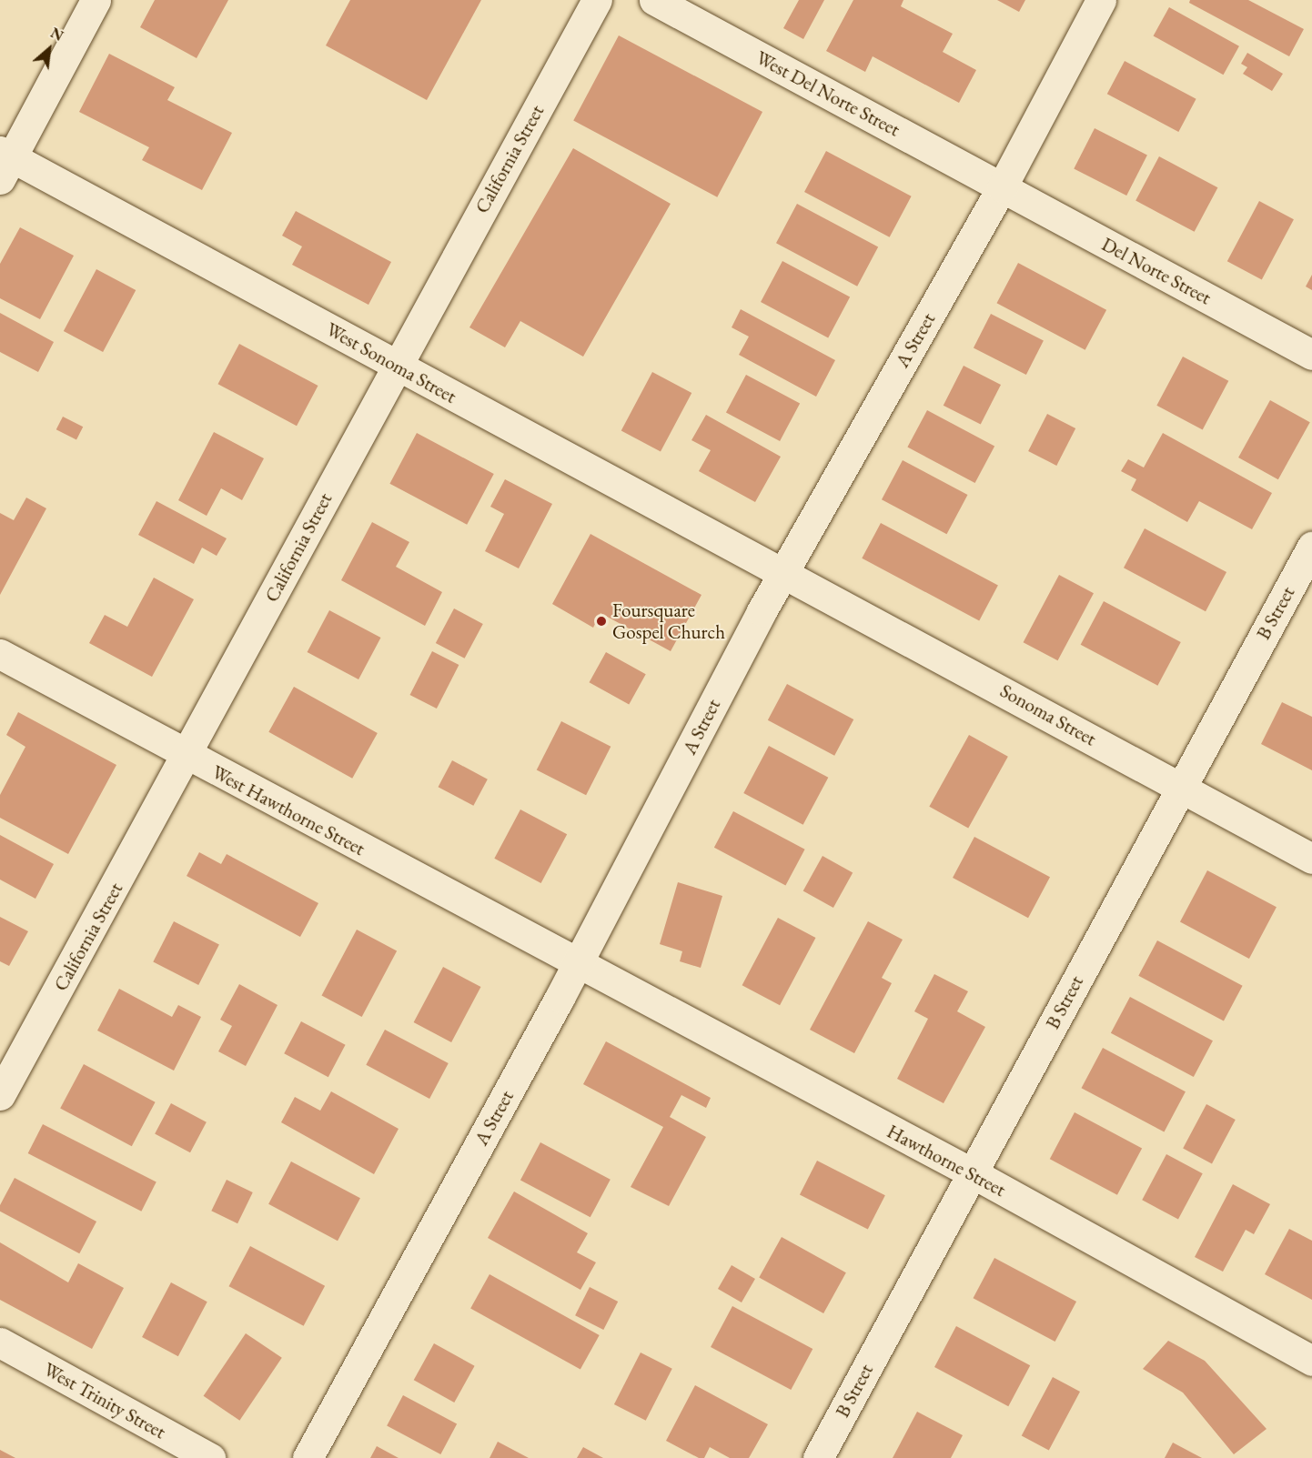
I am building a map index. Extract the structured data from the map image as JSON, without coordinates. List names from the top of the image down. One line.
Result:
{"streets":{"street":["West Del Norte Street","California Street","Del Norte Street","A Street","West Sonoma Street","B Street","Sonoma Street","West Hawthorne Street","Hawthorne Street","West Trinity Street"]},"crossings":[["West Del Norte Street","Del Norte Street"],["West Del Norte Street","A Street"],["California Street","West Sonoma Street"],["California Street","West Hawthorne Street"],["Del Norte Street","A Street"],["A Street","West Sonoma Street"],["A Street","Sonoma Street"],["A Street","West Hawthorne Street"],["A Street","Hawthorne Street"],["West Sonoma Street","Sonoma Street"],["B Street","Sonoma Street"],["B Street","Hawthorne Street"],["West Hawthorne Street","Hawthorne Street"]],"places":["Foursquare Gospel Church"],"north":"top right"}
